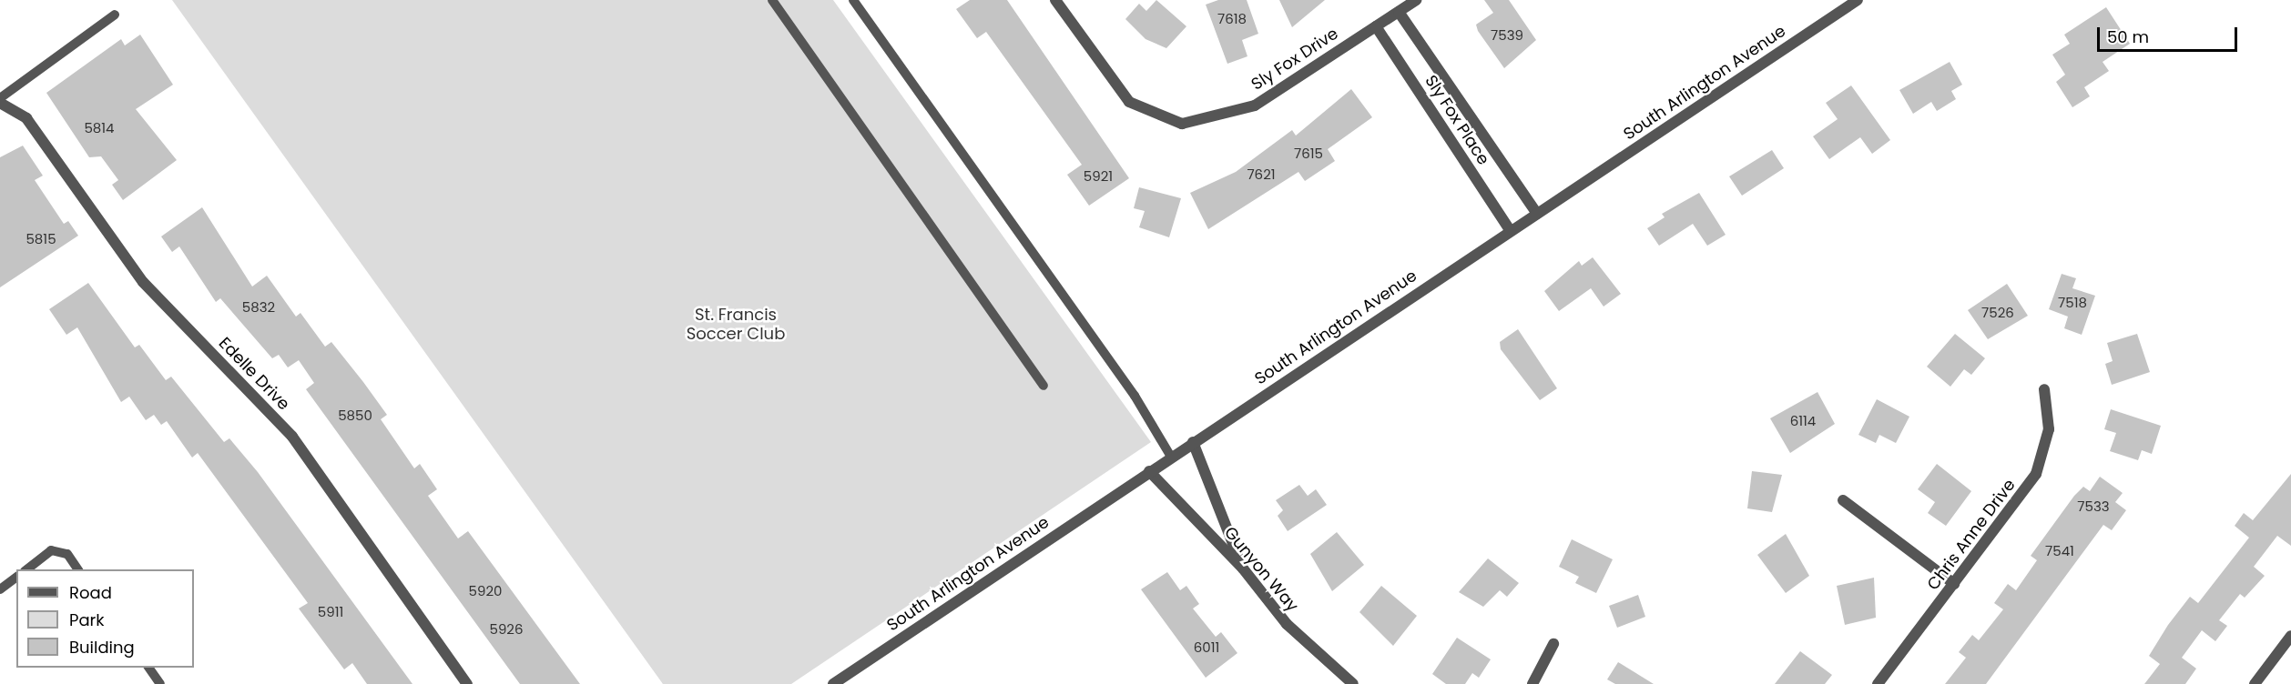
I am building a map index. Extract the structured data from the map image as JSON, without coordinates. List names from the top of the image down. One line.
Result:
{"streets":{"street":["Sly Fox Drive","South Arlington Avenue","Sly Fox Place","Edelle Drive","Chris Anne Drive","Gunyon Way"]},"crossings":[["Sly Fox Drive","Sly Fox Place"],["South Arlington Avenue","Sly Fox Place"],["South Arlington Avenue","Gunyon Way"]],"parks":["St. Francis Soccer Club"],"house_numbers":["7618","7539","5814","7615","7621","5921","5815","7518","5832","7526","5850","6114","7533","7541","5920","5911","5926","6011"],"legend":["Road","Park","Building"],"scale_bar":"50 m"}
